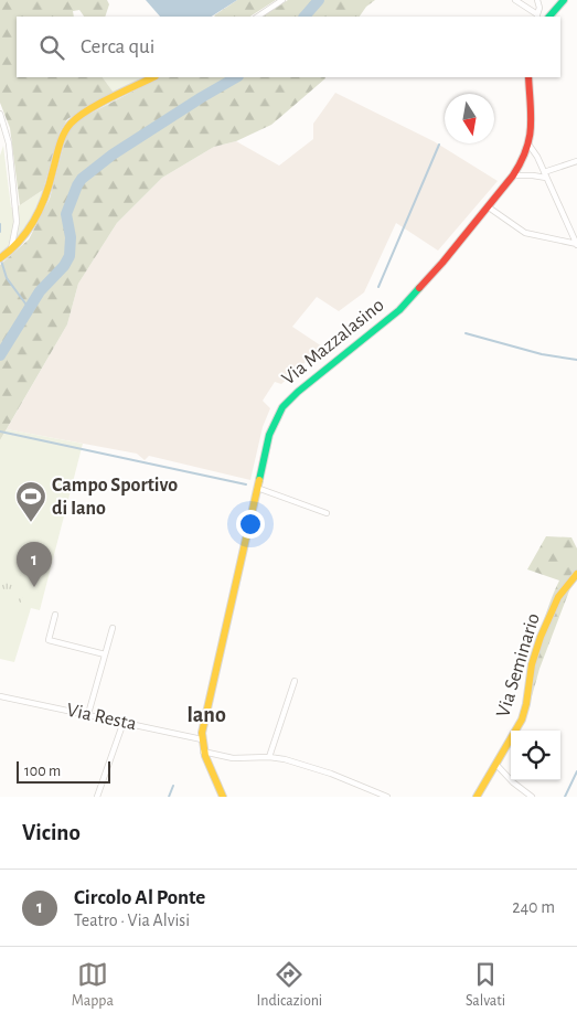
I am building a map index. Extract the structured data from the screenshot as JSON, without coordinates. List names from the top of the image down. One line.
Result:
{"streets":{"main road":["Via Mazzalasino","Via Seminario"],"street":["Via Resta"]},"crossings":[["Via Mazzalasino","Via Resta"]],"districts":["Iano"],"places":{"sports":["Campo Sportivo di Iano"]},"scale_bar":"100 m","north":"bottom","page":{"search":"Cerca qui","pins":"1","scale":"100 m","heading":"Vicino","list":[{"mark":"1","name":"Circolo Al Ponte","note":"Teatro · Via Alvisi","value":"240 m"}],"nav":["Mappa","Indicazioni","Salvati"]}}
